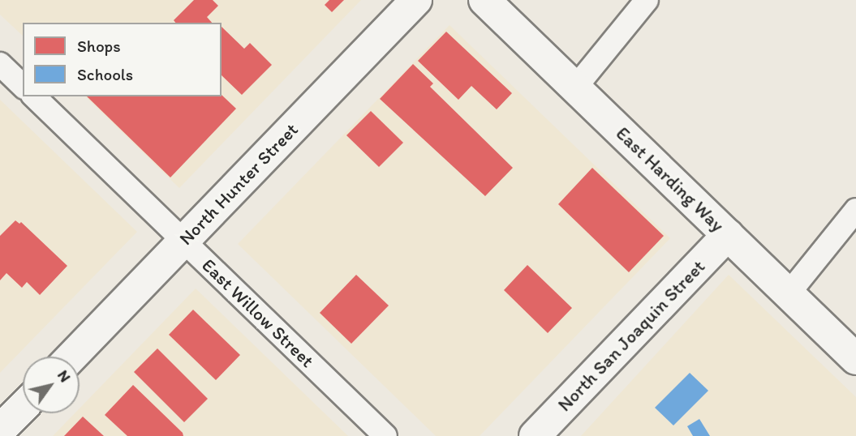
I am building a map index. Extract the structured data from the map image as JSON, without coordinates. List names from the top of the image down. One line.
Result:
{"streets":{"street":["East Harding Way","North Hunter Street","East Willow Street","North San Joaquin Street"]},"crossings":[["East Harding Way","North San Joaquin Street"],["North Hunter Street","East Willow Street"]],"legend":["Shops","Schools"],"north":"top right"}
